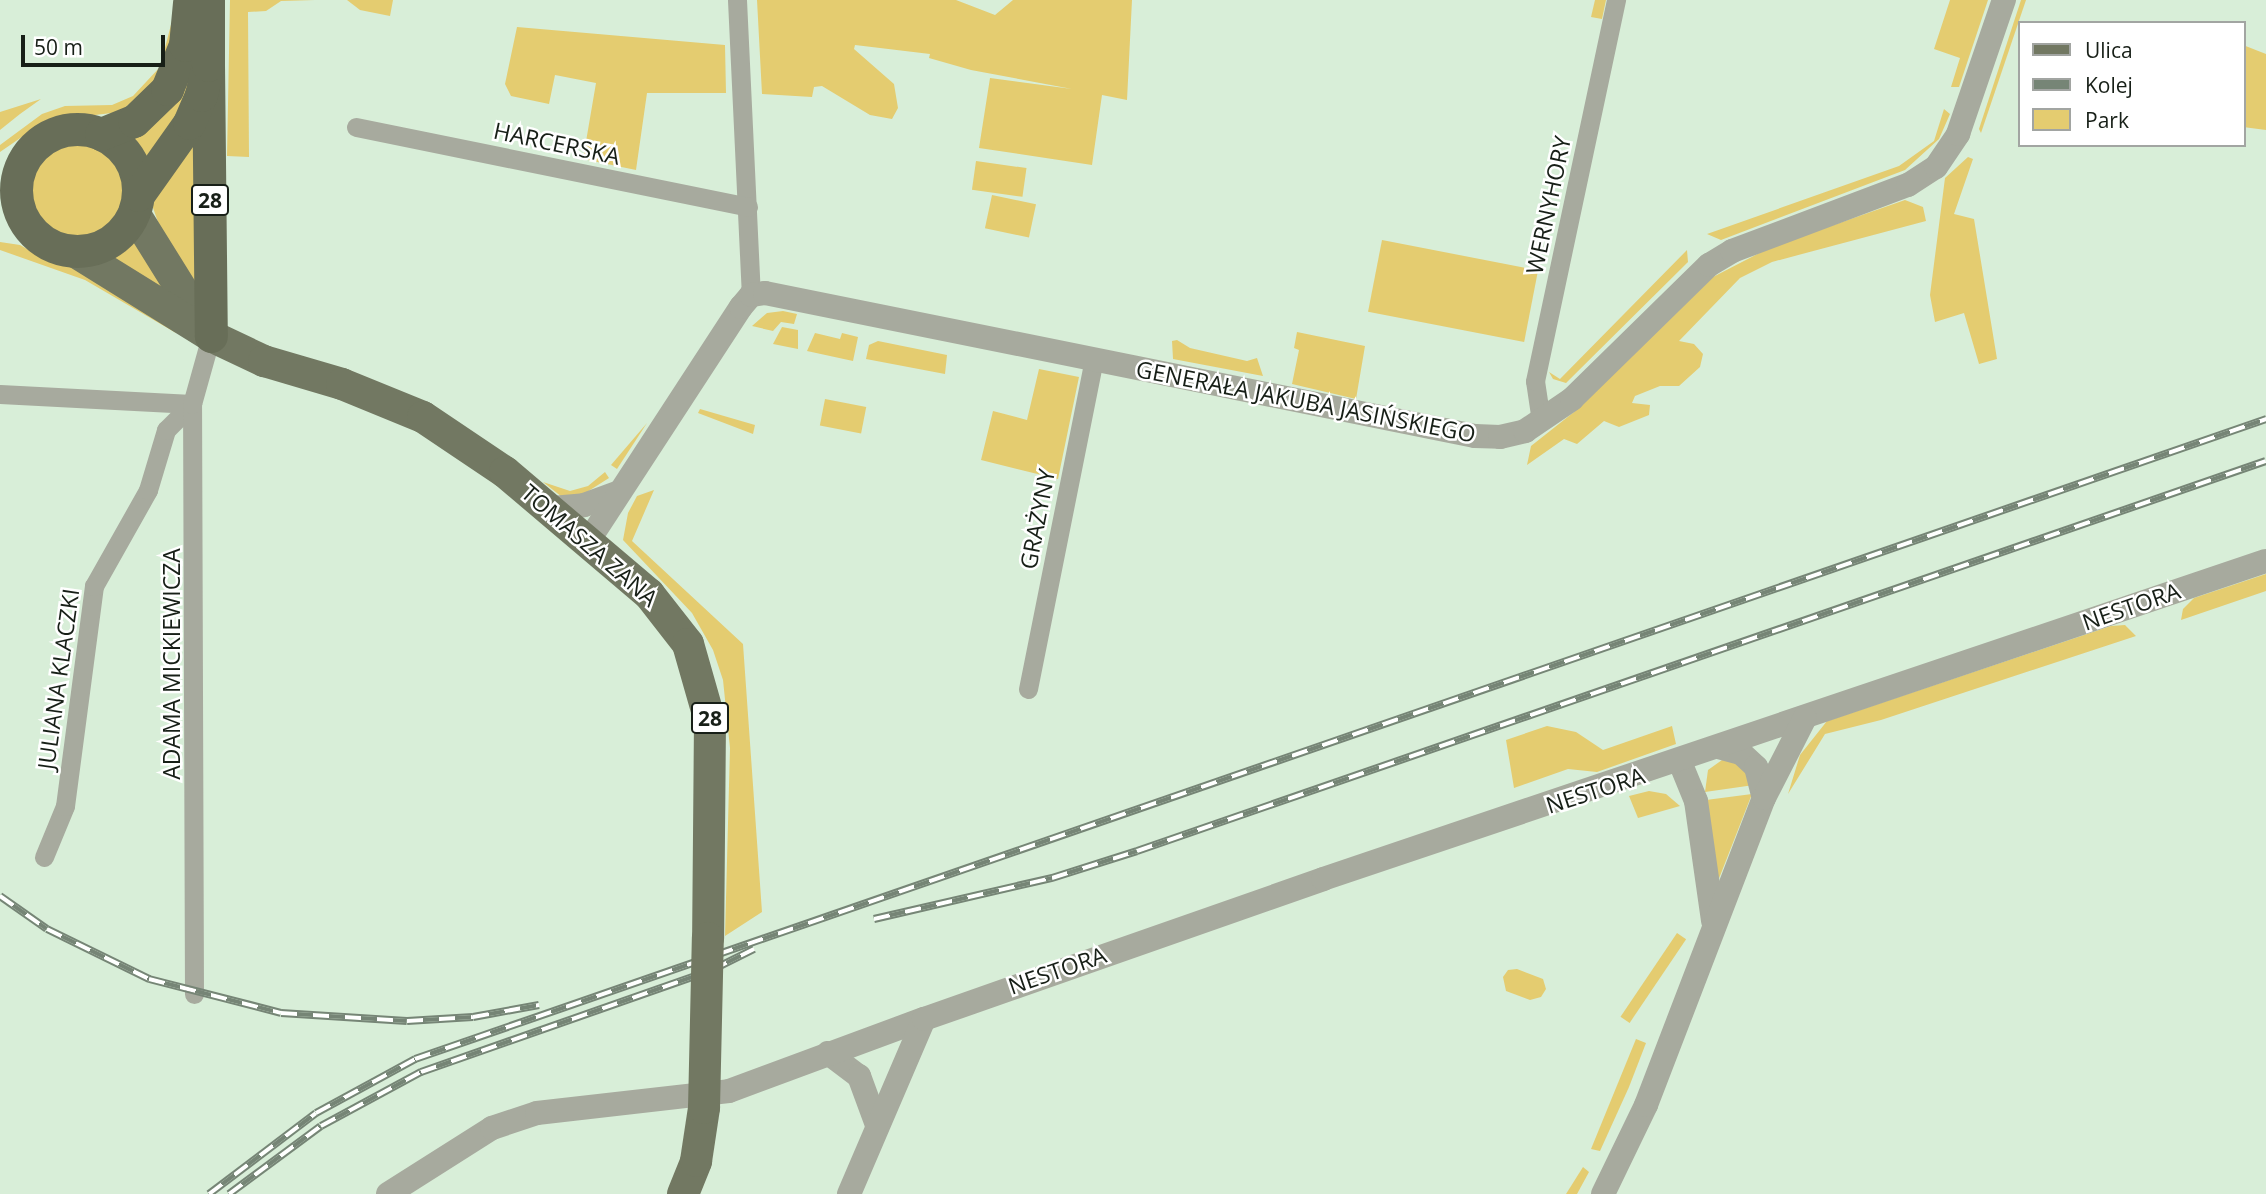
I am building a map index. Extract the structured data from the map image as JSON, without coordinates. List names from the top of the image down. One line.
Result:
{"streets":{"highway":["28"],"main road":["TOMASZA ZANA"],"street":["HARCERSKA","WERNYHORY","GENERAŁA JAKUBA JASIŃSKIEGO","GRAŻYNY","NESTORA","ADAMA MICKIEWICZA","JULIANA KLACZKI"]},"crossings":[["28","TOMASZA ZANA"],["28","ADAMA MICKIEWICZA"],["WERNYHORY","GENERAŁA JAKUBA JASIŃSKIEGO"],["GENERAŁA JAKUBA JASIŃSKIEGO","GRAŻYNY"],["TOMASZA ZANA","ADAMA MICKIEWICZA"],["ADAMA MICKIEWICZA","JULIANA KLACZKI"]],"legend":["Ulica","Kolej","Park"],"scale_bar":"50 m"}
